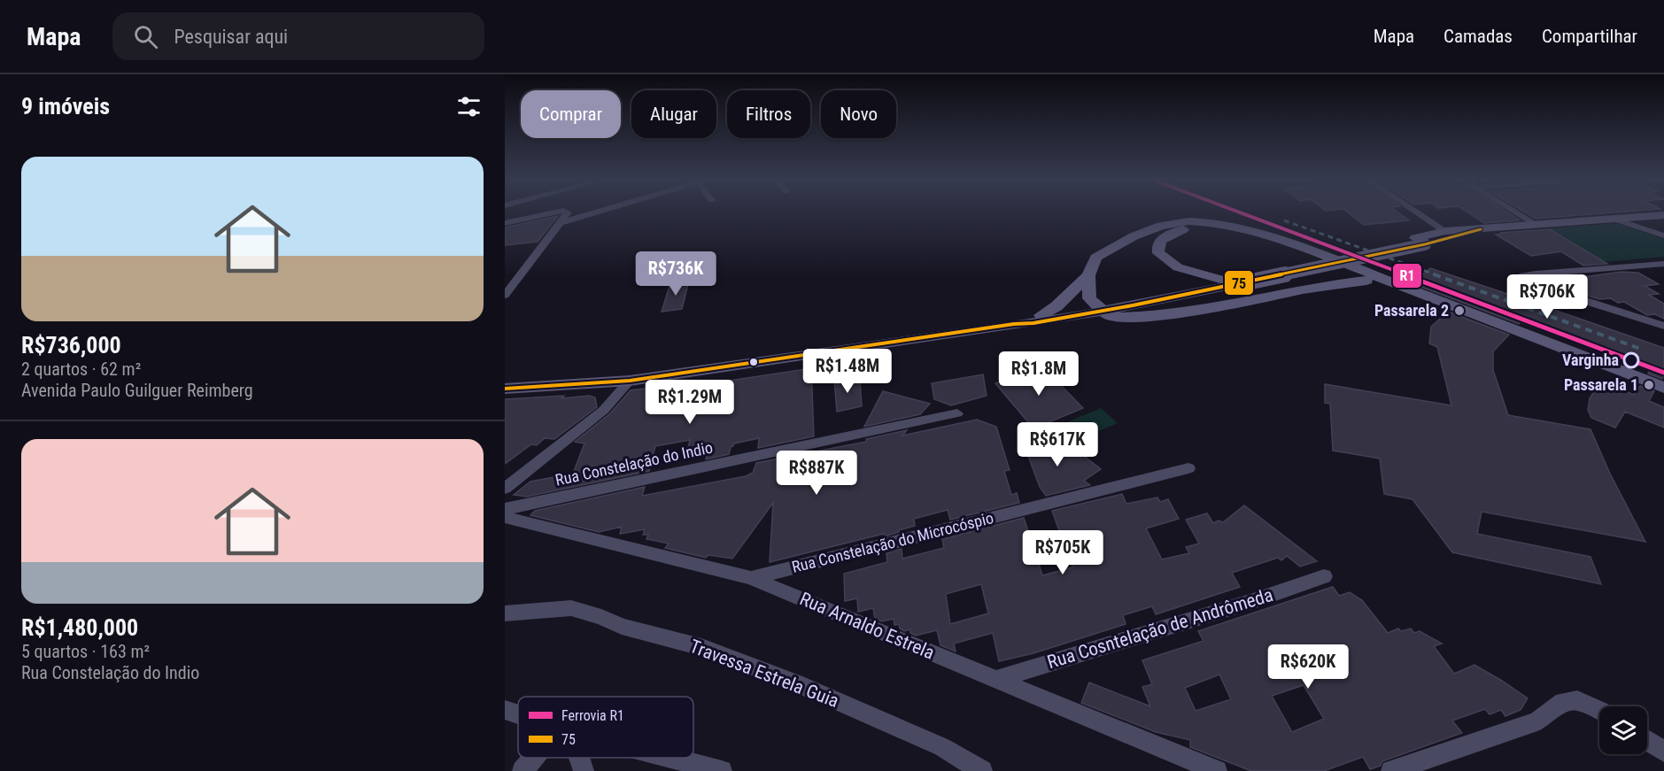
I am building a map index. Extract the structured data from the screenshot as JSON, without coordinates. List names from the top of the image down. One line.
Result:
{"streets":{"street":["Rua Constelação do Indio","Rua Constelação do Microcóspio","Rua Arnaldo Estrela","Rua Cosntelação de Andrômeda","Travessa Estrela Guia"]},"crossings":[["Rua Constelação do Microcóspio","Rua Arnaldo Estrela"],["Rua Arnaldo Estrela","Rua Cosntelação de Andrômeda"]],"places":["Passarela 2","Varginha","Passarela 1"],"lines":["rail line R1","transit line 75"],"legend":["Ferrovia R1","75"],"page":{"header":"Mapa","search":"Pesquisar aqui","nav":["Mapa","Camadas","Compartilhar"],"heading":"9 imóveis","chip":["Comprar","Alugar","Filtros","Novo"],"list":[{"name":"R$736,000","note":"2 quartos · 62 m² · Avenida Paulo Guilguer Reimberg"},{"name":"R$1,480,000","note":"5 quartos · 163 m² · Rua Constelação do Indio"}],"price":["R$736K","R$706K","R$1.48M","R$1.8M","R$1.29M","R$617K","R$887K","R$705K","R$620K"]}}
